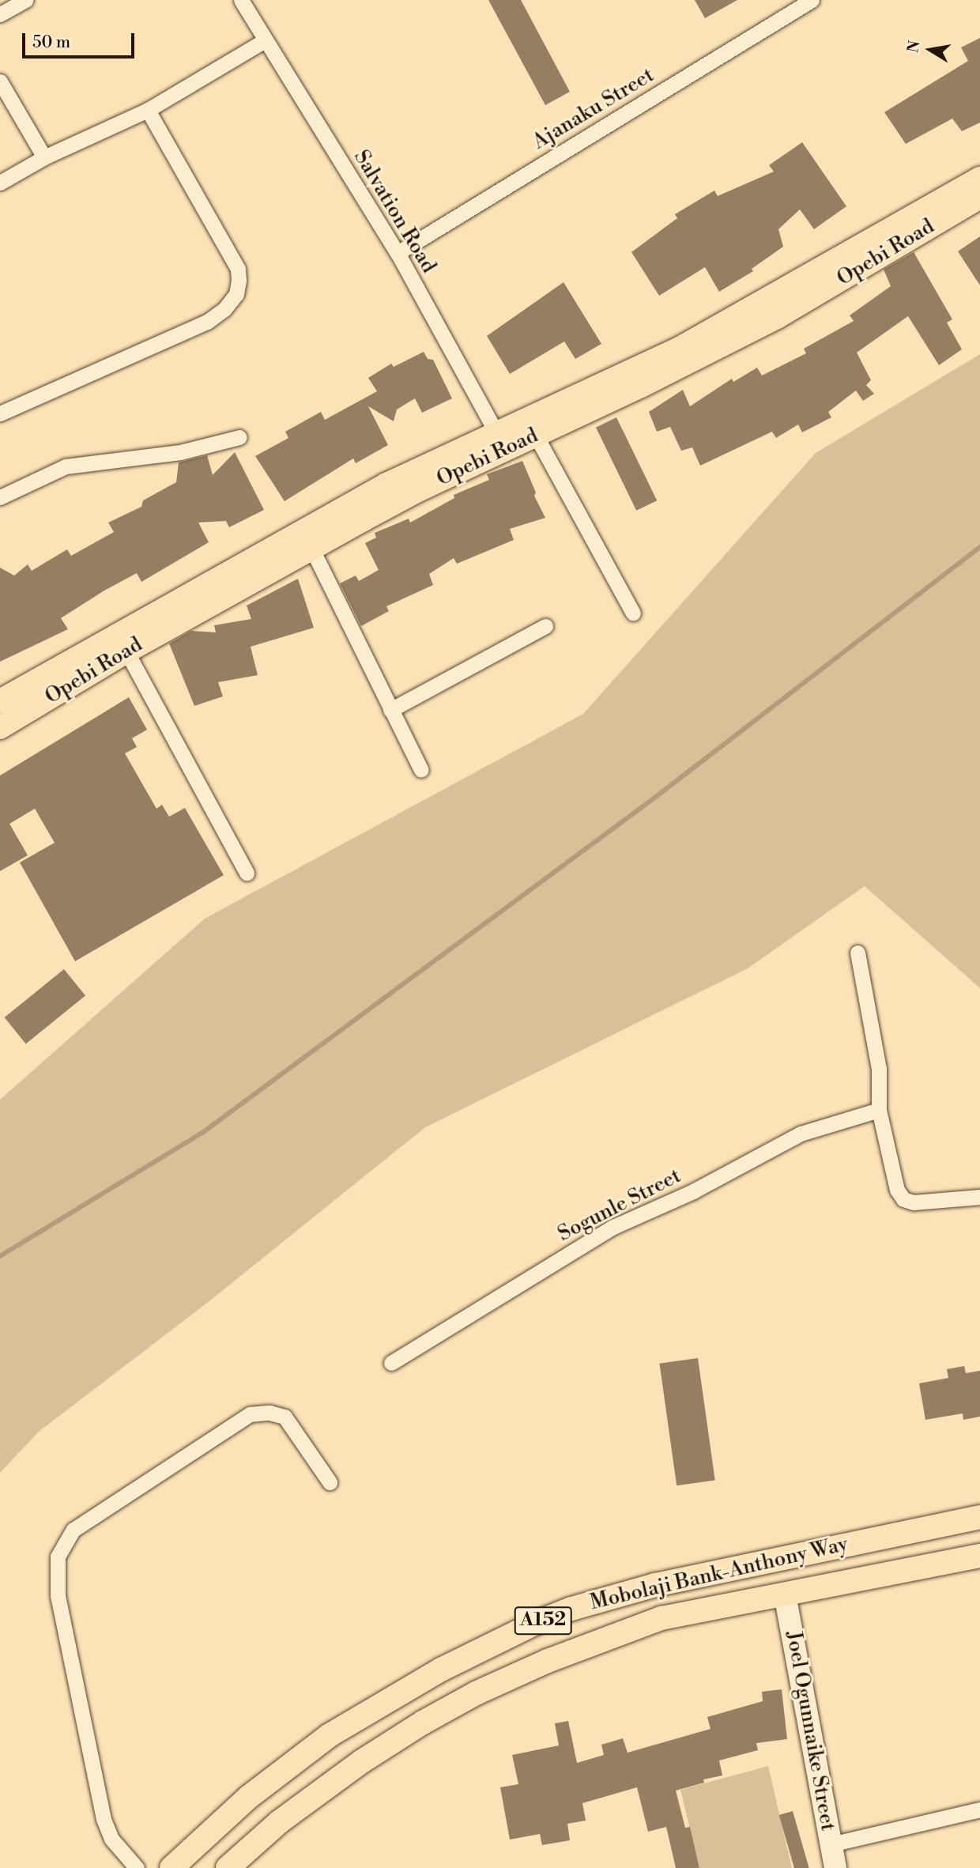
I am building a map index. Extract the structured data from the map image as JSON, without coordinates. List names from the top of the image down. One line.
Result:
{"streets":{"main road":["Opebi Road","Mobolaji Bank-Anthony Way","A152"],"street":["Ajanaku Street","Salvation Road","Sogunle Street","Joel Ogunnaike Street"]},"crossings":[["Ajanaku Street","Salvation Road"],["Salvation Road","Opebi Road"],["Mobolaji Bank-Anthony Way","Joel Ogunnaike Street"]],"scale_bar":"50 m","north":"left"}
